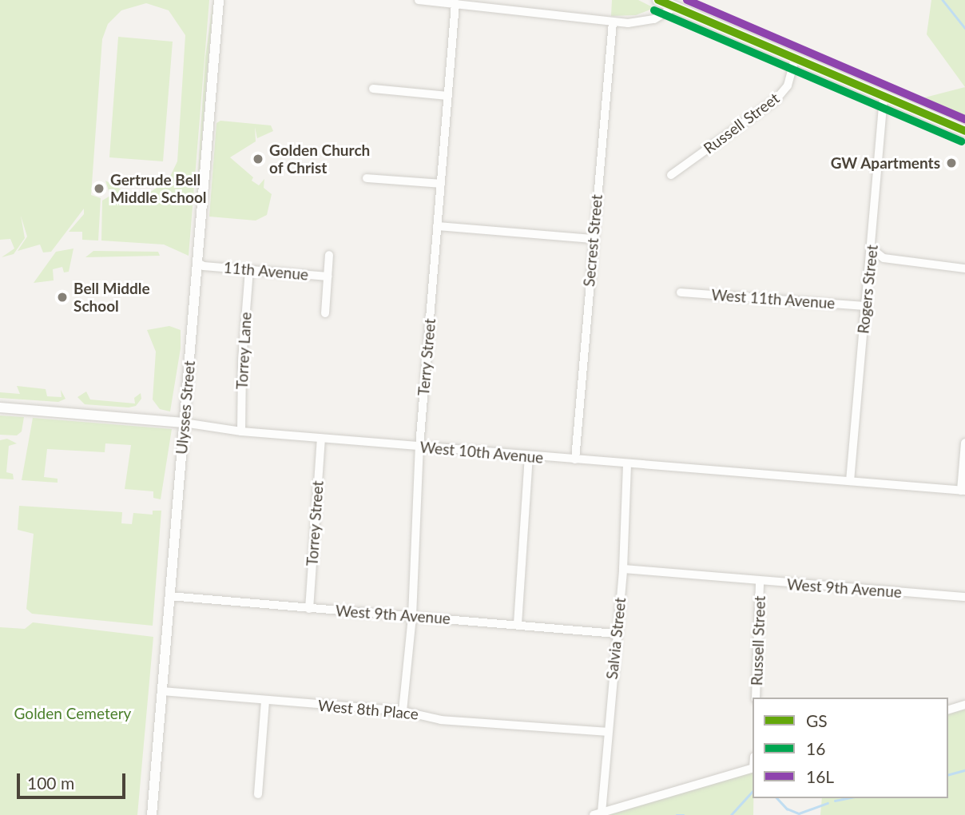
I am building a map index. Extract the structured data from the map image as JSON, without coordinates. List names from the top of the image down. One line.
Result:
{"streets":{"street":["Russell Street","Secrest Street","11th Avenue","Rogers Street","West 11th Avenue","Torrey Lane","Terry Street","Ulysses Street","West 10th Avenue","Torrey Street","West 9th Avenue","Salvia Street","West 8th Place"]},"crossings":[["Russell Street","West 9th Avenue"],["Secrest Street","West 10th Avenue"],["11th Avenue","Torrey Lane"],["11th Avenue","Ulysses Street"],["Rogers Street","West 11th Avenue"],["Rogers Street","West 10th Avenue"],["Torrey Lane","West 10th Avenue"],["Terry Street","West 10th Avenue"],["Terry Street","West 9th Avenue"],["Terry Street","West 8th Place"],["Ulysses Street","West 10th Avenue"],["Ulysses Street","West 9th Avenue"],["Ulysses Street","West 8th Place"],["West 10th Avenue","Torrey Street"],["West 10th Avenue","Salvia Street"],["Torrey Street","West 9th Avenue"],["West 9th Avenue","Salvia Street"],["Salvia Street","West 8th Place"]],"parks":["Golden Cemetery"],"places":["Golden Church of Christ","GW Apartments","Gertrude Bell Middle School","Bell Middle School"],"lines":["transit line GS","transit line 16L","transit line 16"],"legend":["GS","16","16L"],"scale_bar":"100 m"}
